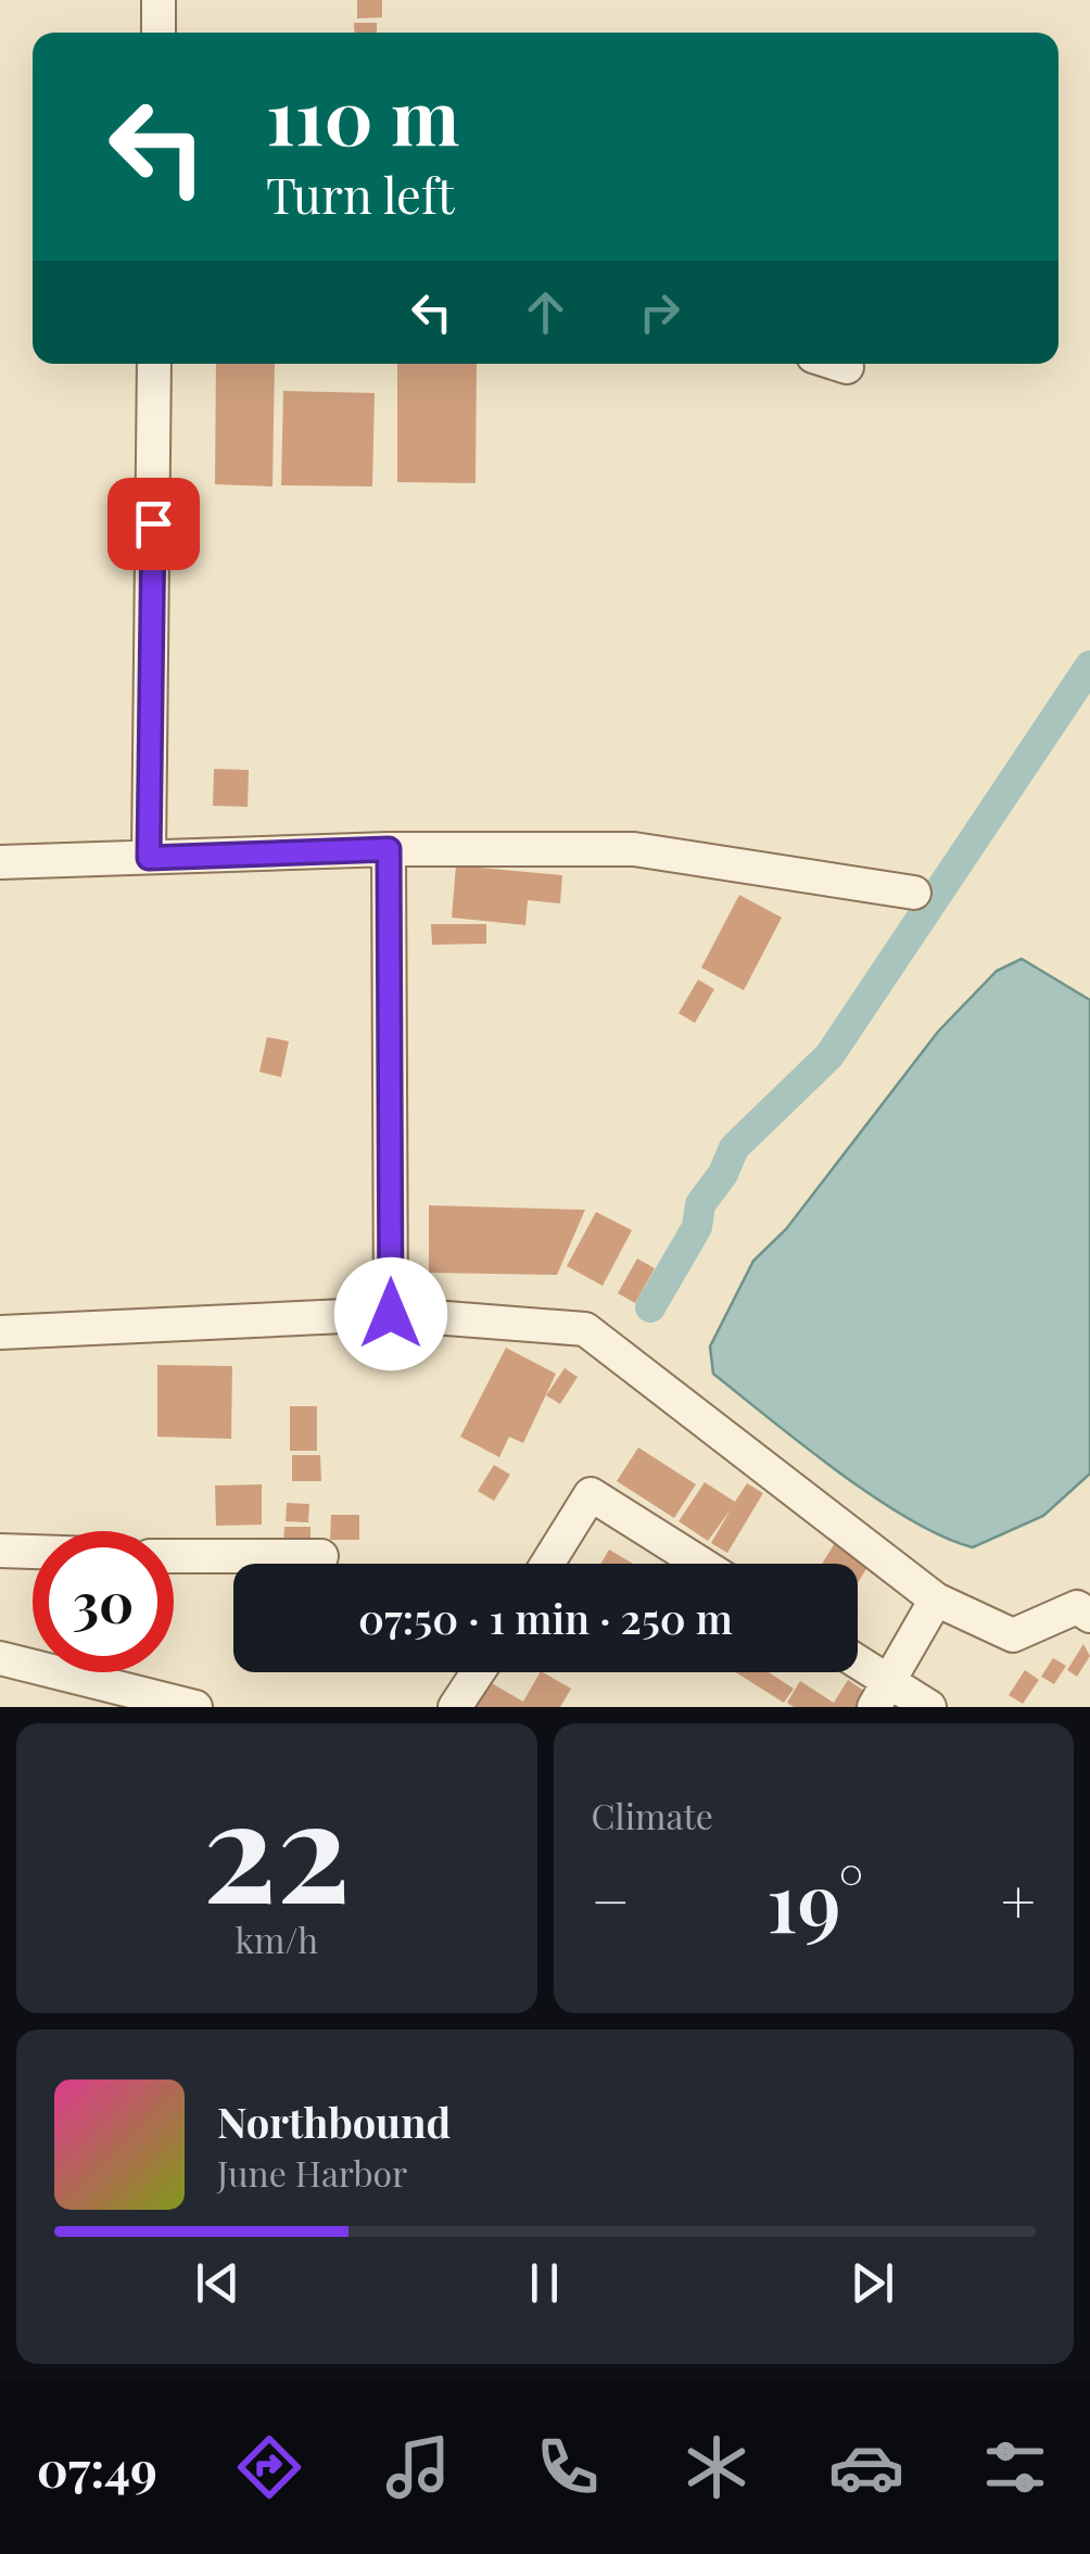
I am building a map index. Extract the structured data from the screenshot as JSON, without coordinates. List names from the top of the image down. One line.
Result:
{"page":{"turn":["110 m","Turn left"],"limit":"30","trip":"07:50 · 1 min · 250 m","tile":[["22","km/h"],"Climate"],"heat":["−","19°","+"],"song":["Northbound","June Harbor"],"tabs":"07:49"}}
